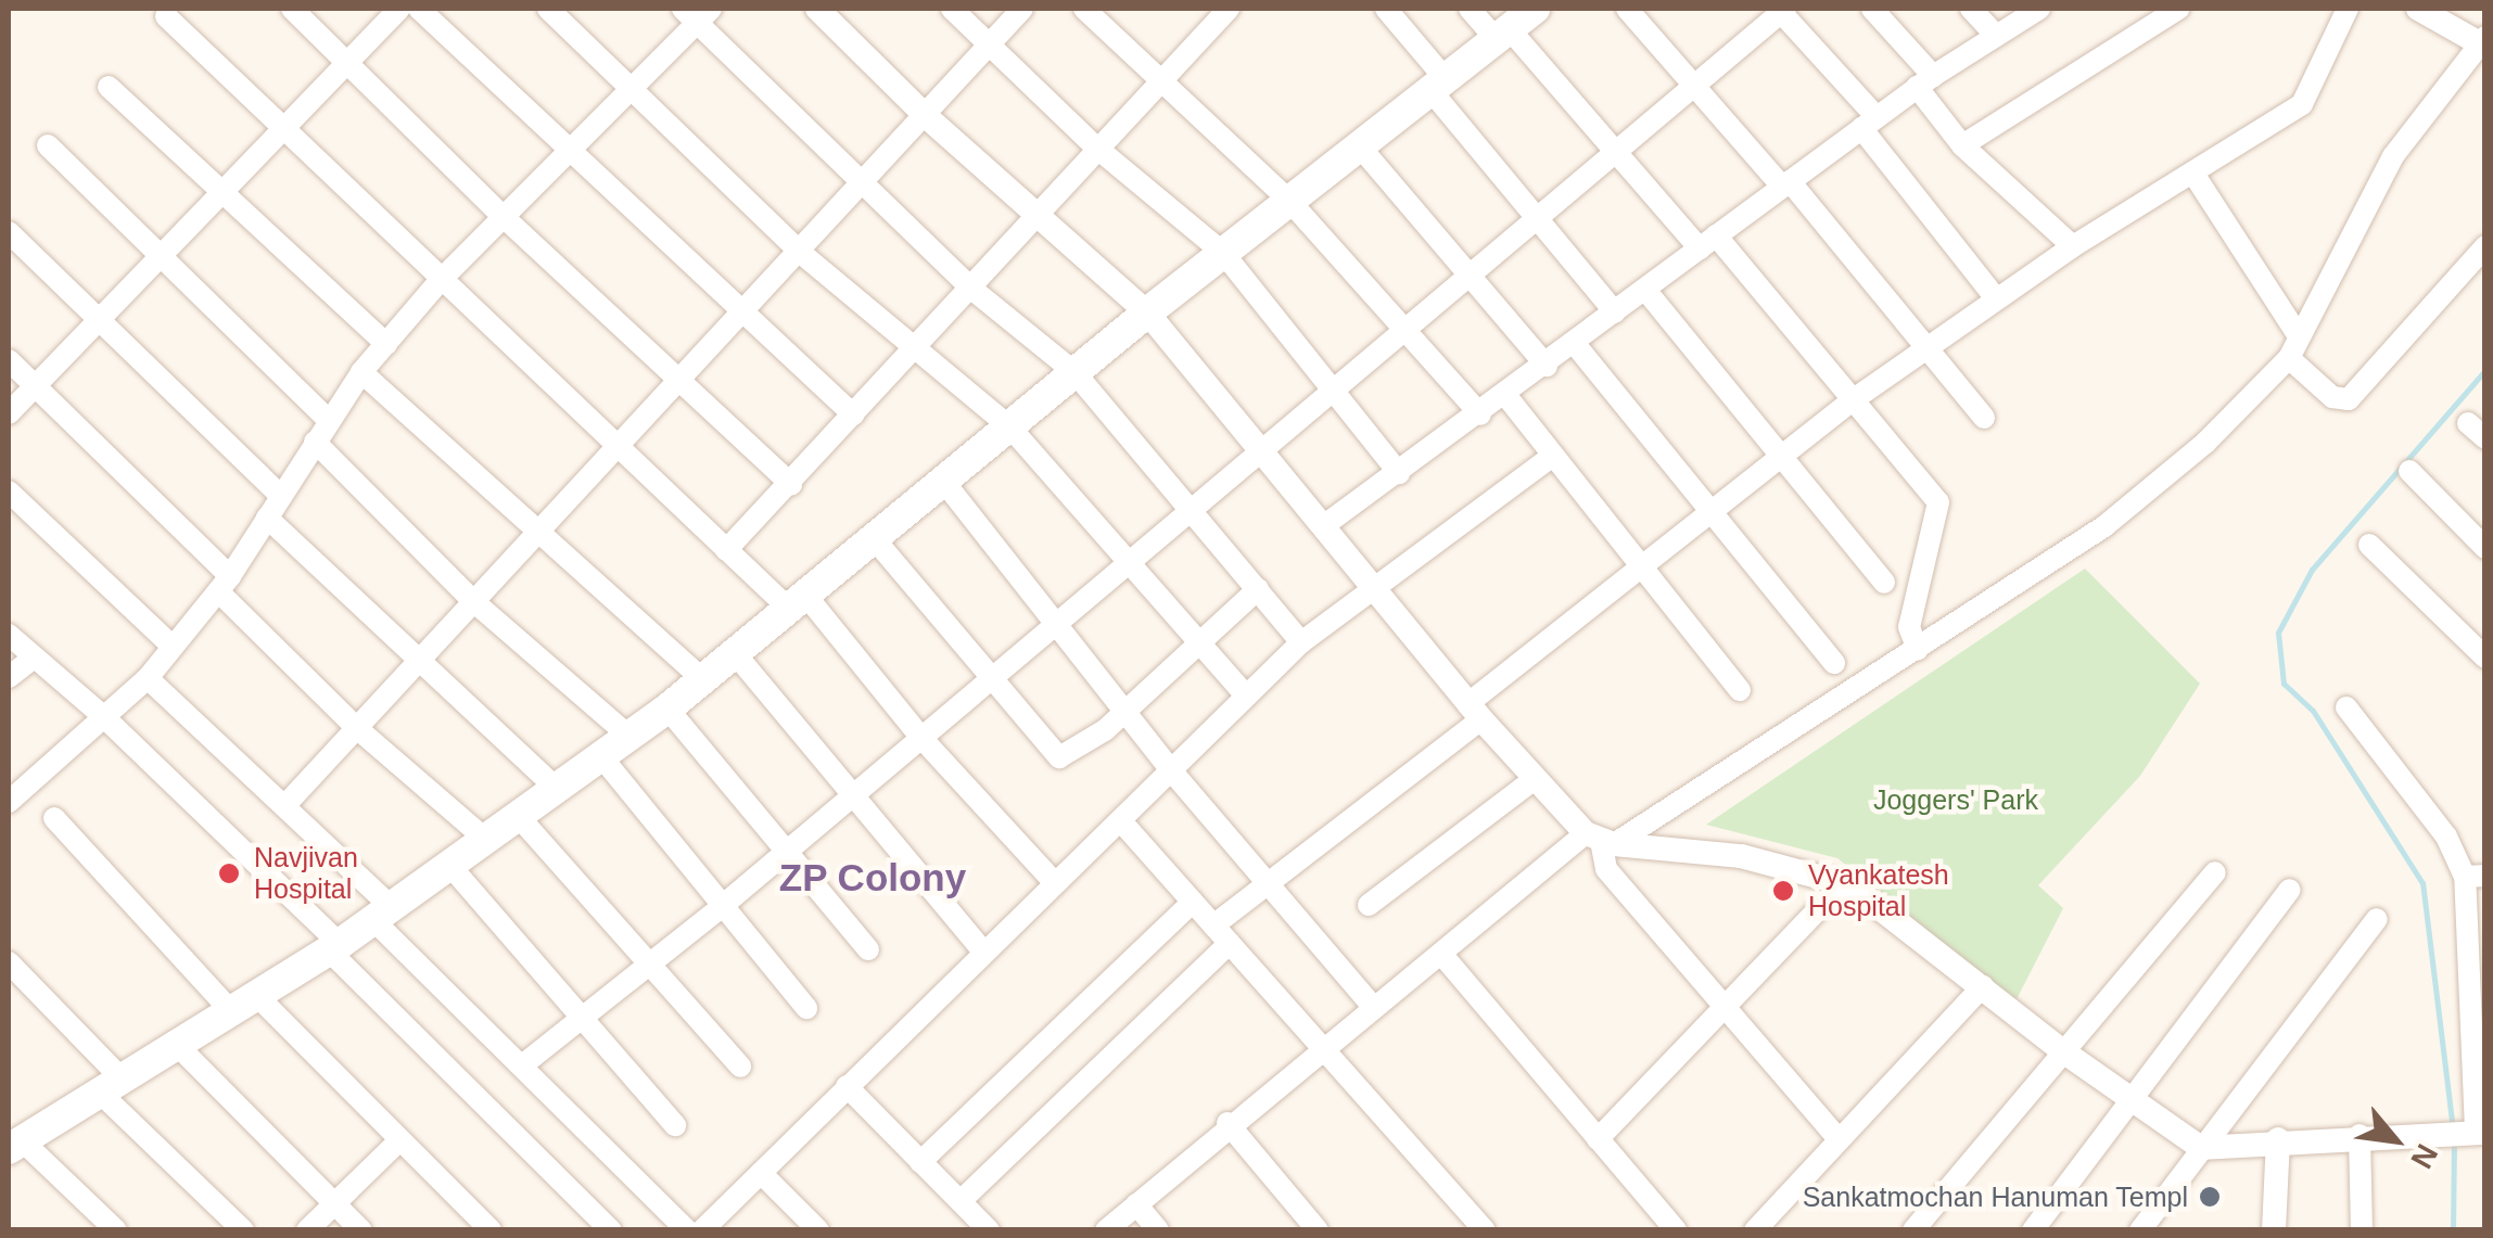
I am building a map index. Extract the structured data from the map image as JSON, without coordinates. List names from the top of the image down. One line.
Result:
{"districts":["ZP Colony"],"parks":["Joggers' Park"],"places":["Navjivan Hospital","Vyankatesh Hospital","Sankatmochan Hanuman Templ"],"north":"bottom right"}
